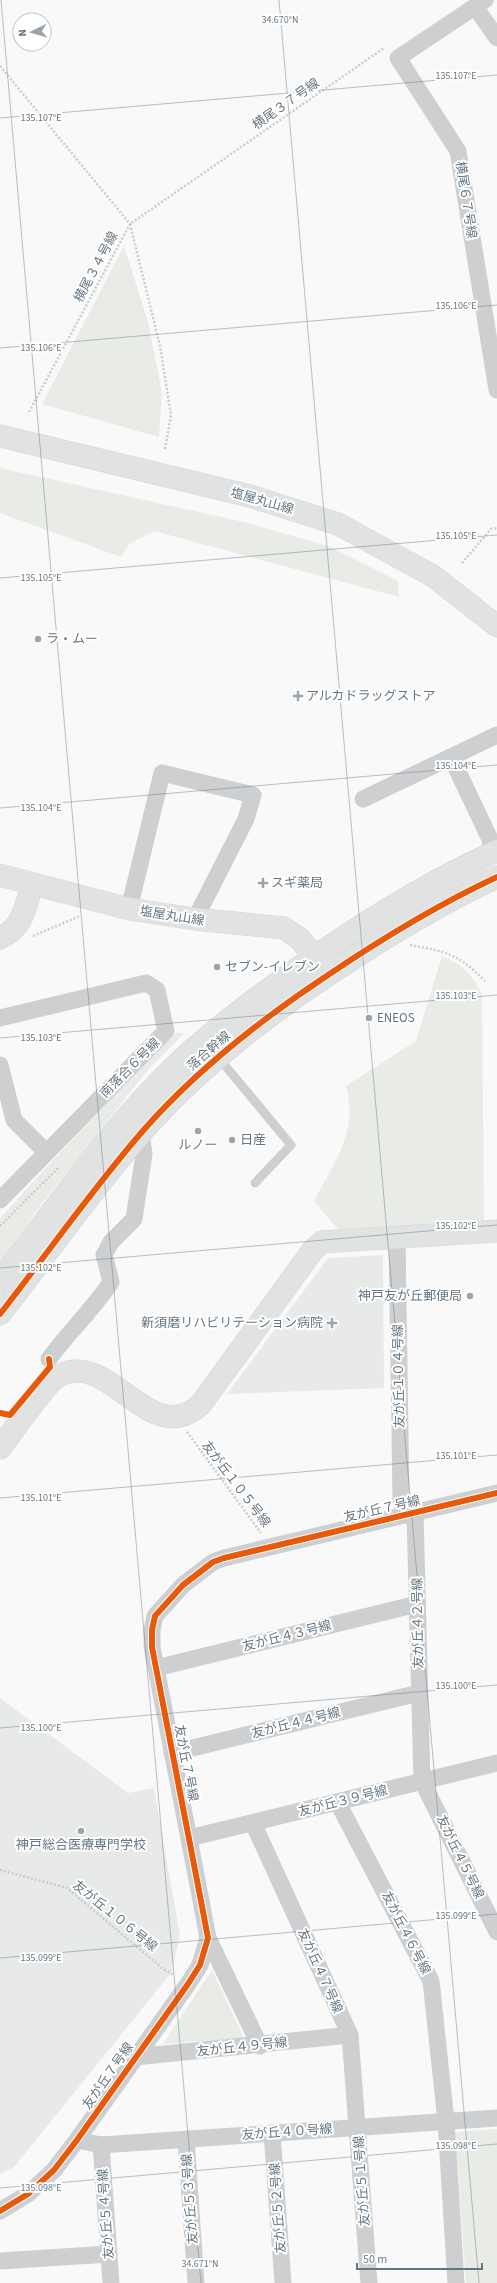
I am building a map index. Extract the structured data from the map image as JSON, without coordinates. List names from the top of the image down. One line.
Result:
{"streets":{"street":["横尾６７号線","塩屋丸山線","落合幹線","南落合６号線","友が丘１０４号線","友が丘７号線","友が丘４２号線","友が丘４３号線","友が丘４４号線","友が丘３９号線","友が丘４５号線","友が丘４６号線","友が丘４７号線","友が丘４９号線","友が丘４０号線","友が丘５１号線","友が丘５３号線","友が丘５２号線","友が丘５４号線"],"path":["横尾３７号線","横尾３４号線","友が丘１０５号線","友が丘１０６号線"]},"crossings":[["横尾３７号線","横尾３４号線"],["塩屋丸山線","落合幹線"],["友が丘１０４号線","友が丘７号線"],["友が丘１０４号線","友が丘４２号線"],["友が丘１０５号線","友が丘７号線"],["友が丘７号線","友が丘４２号線"],["友が丘７号線","友が丘４３号線"],["友が丘７号線","友が丘４４号線"],["友が丘７号線","友が丘３９号線"],["友が丘７号線","友が丘１０６号線"],["友が丘７号線","友が丘４９号線"],["友が丘７号線","友が丘４０号線"],["友が丘４２号線","友が丘４３号線"],["友が丘４２号線","友が丘４４号線"],["友が丘４２号線","友が丘３９号線"],["友が丘４２号線","友が丘４５号線"],["友が丘３９号線","友が丘４５号線"],["友が丘３９号線","友が丘４６号線"],["友が丘３９号線","友が丘４７号線"],["友が丘４６号線","友が丘４０号線"],["友が丘４７号線","友が丘４９号線"],["友が丘４７号線","友が丘４０号線"],["友が丘４７号線","友が丘５１号線"],["友が丘４０号線","友が丘５１号線"],["友が丘４０号線","友が丘５３号線"],["友が丘４０号線","友が丘５２号線"],["友が丘４０号線","友が丘５４号線"]],"places":{"other":["ラ・ムー","セブン-イレブン","ENEOS","ルノー","日産","神戸友が丘郵便局","神戸総合医療専門学校"],"health":["アルカドラッグストア","スギ薬局","新須磨リハビリテーション病院"]},"scale_bar":"50 m","north":"left","coordinates":["34.670°N","135.107°E","135.106°E","135.105°E","135.104°E","135.103°E","135.102°E","135.101°E","135.100°E","135.099°E","135.098°E","34.671°N"]}
